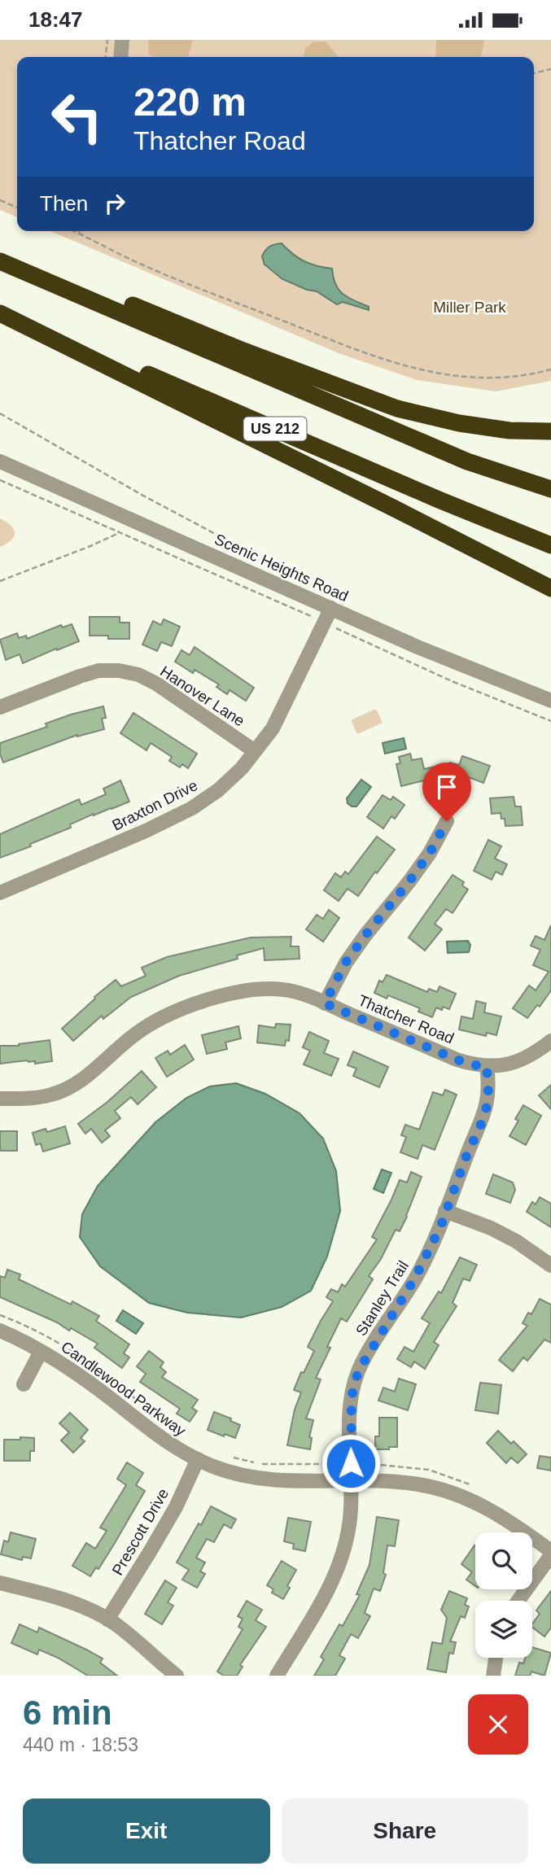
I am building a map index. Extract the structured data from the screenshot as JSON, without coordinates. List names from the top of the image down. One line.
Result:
{"streets":{"highway":["US 212"],"street":["Scenic Heights Road","Hanover Lane","Braxton Drive","Thatcher Road","Stanley Trail","Candlewood Parkway","Prescott Drive"]},"crossings":[["Scenic Heights Road","Braxton Drive"],["Hanover Lane","Braxton Drive"],["Thatcher Road","Stanley Trail"],["Stanley Trail","Candlewood Parkway"],["Candlewood Parkway","Prescott Drive"]],"parks":["Miller Park"],"page":{"status":"18:47","turn":["220 m","Thatcher Road"],"then":"Then","heading":["6 min","440 m · 18:53"],"buttons":["Exit","Share"]}}
